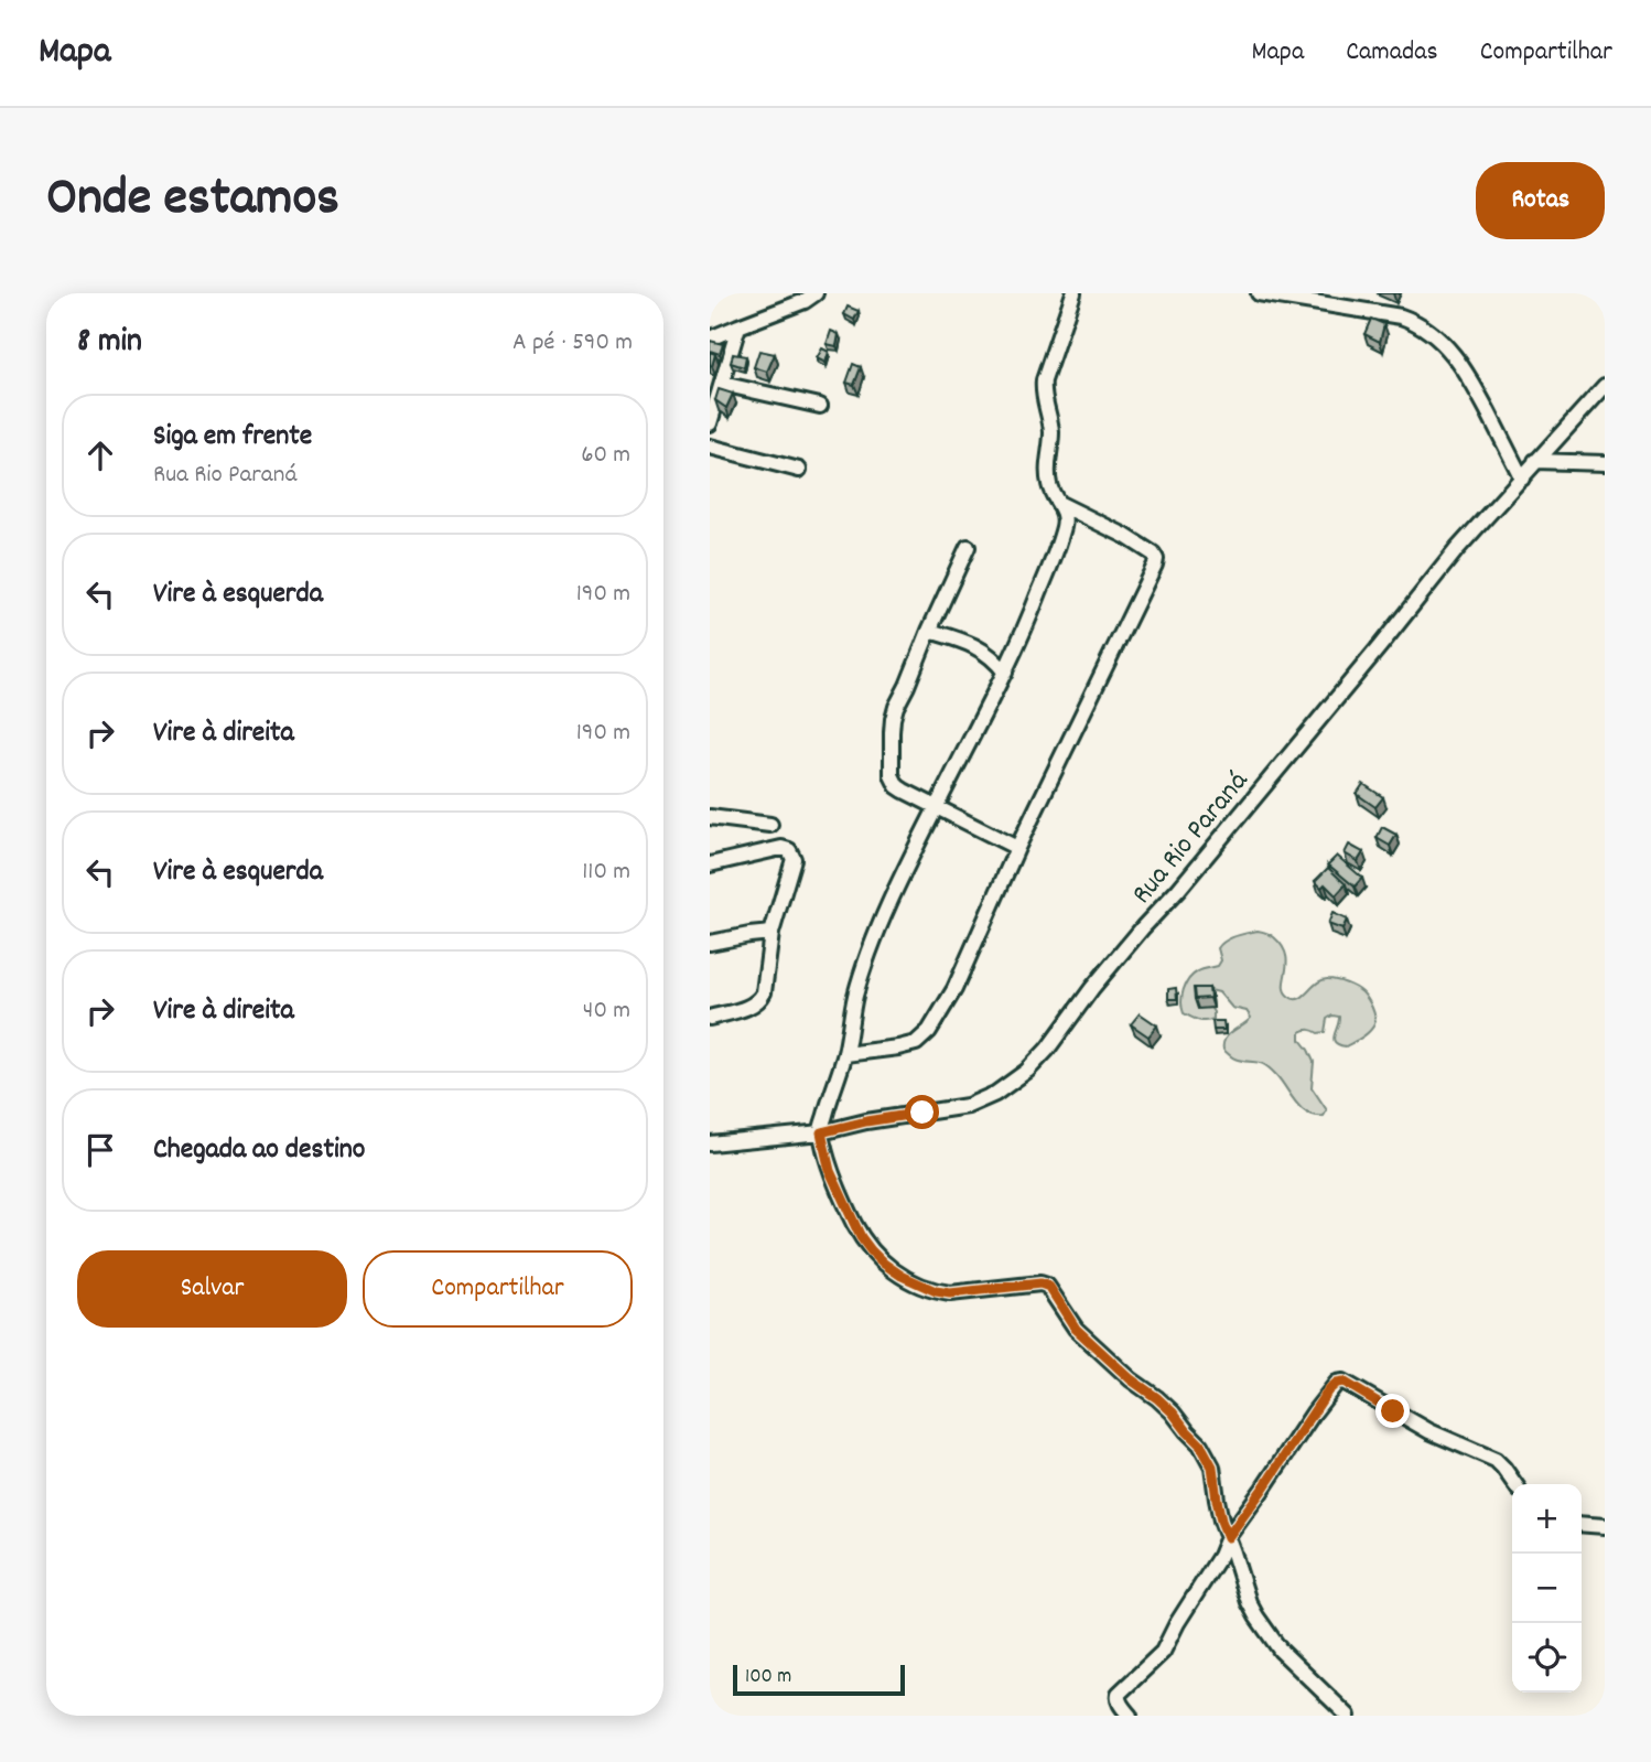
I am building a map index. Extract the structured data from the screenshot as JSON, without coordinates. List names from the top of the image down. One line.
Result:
{"streets":{"street":["Rua Rio Paraná"]},"scale_bar":"100 m","page":{"header":"Mapa","nav":["Mapa","Camadas","Compartilhar"],"title":"Onde estamos","buttons":["Rotas",["Salvar","Compartilhar"]],"heading":["8 min","A pé · 590 m"],"list":[["Siga em frente","Rua Rio Paraná","60 m"],["Vire à esquerda","190 m"],["Vire à direita","190 m"],["Vire à esquerda","110 m"],["Vire à direita","40 m"],"Chegada ao destino"],"map_buttons":["+","−"],"scale":"100 m"}}
